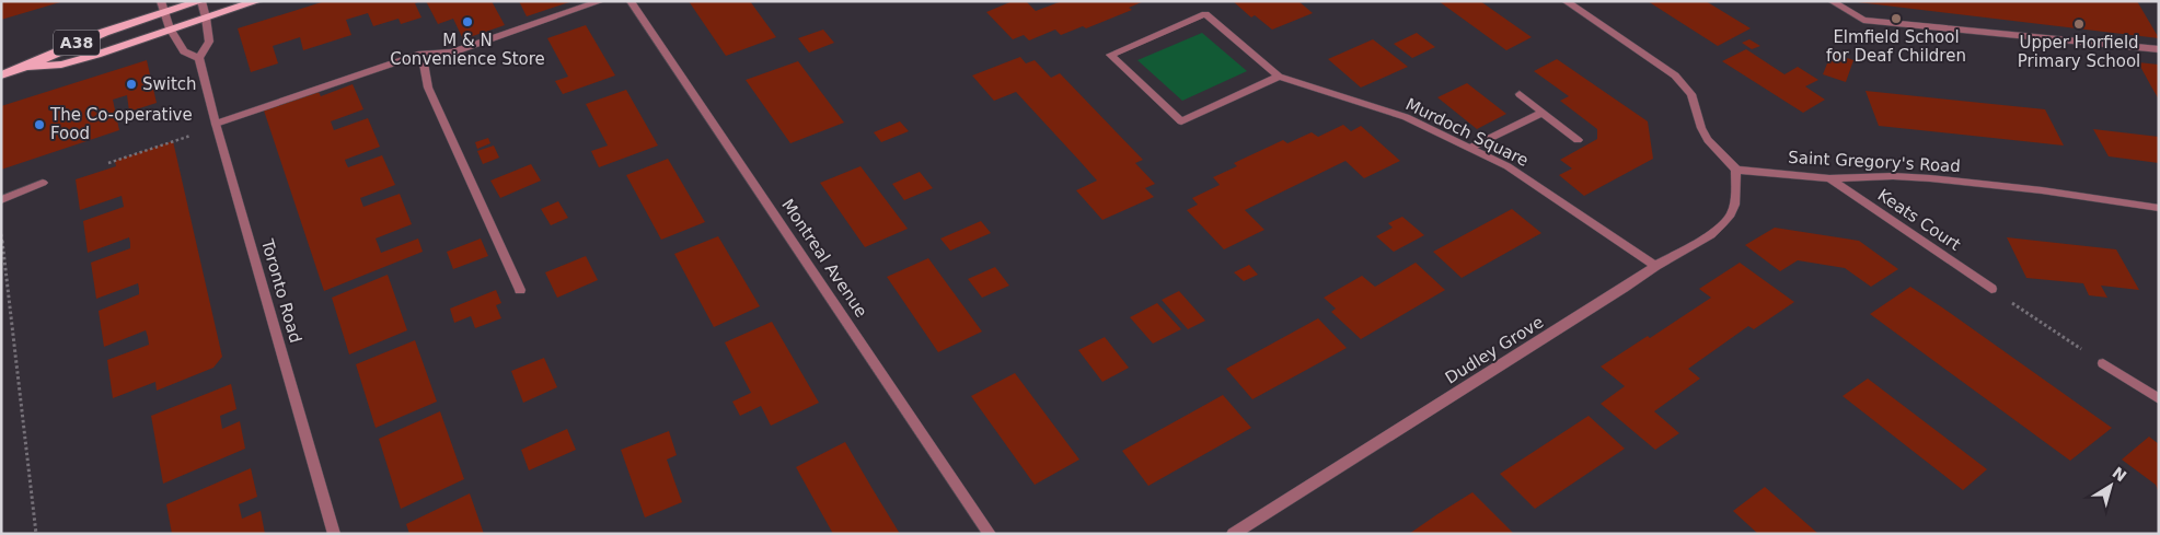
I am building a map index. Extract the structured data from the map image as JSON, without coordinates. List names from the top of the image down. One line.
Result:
{"streets":{"main road":["A38"],"street":["Murdoch Square","Saint Gregory's Road","Keats Court","Montreal Avenue","Toronto Road","Dudley Grove"]},"crossings":[["Murdoch Square","Dudley Grove"],["Saint Gregory's Road","Keats Court"],["Saint Gregory's Road","Dudley Grove"]],"places":["Elmfield School for Deaf Children","M & N Convenience Store","Upper Horfield Primary School","Switch","The Co-operative Food"],"north":"top right"}
